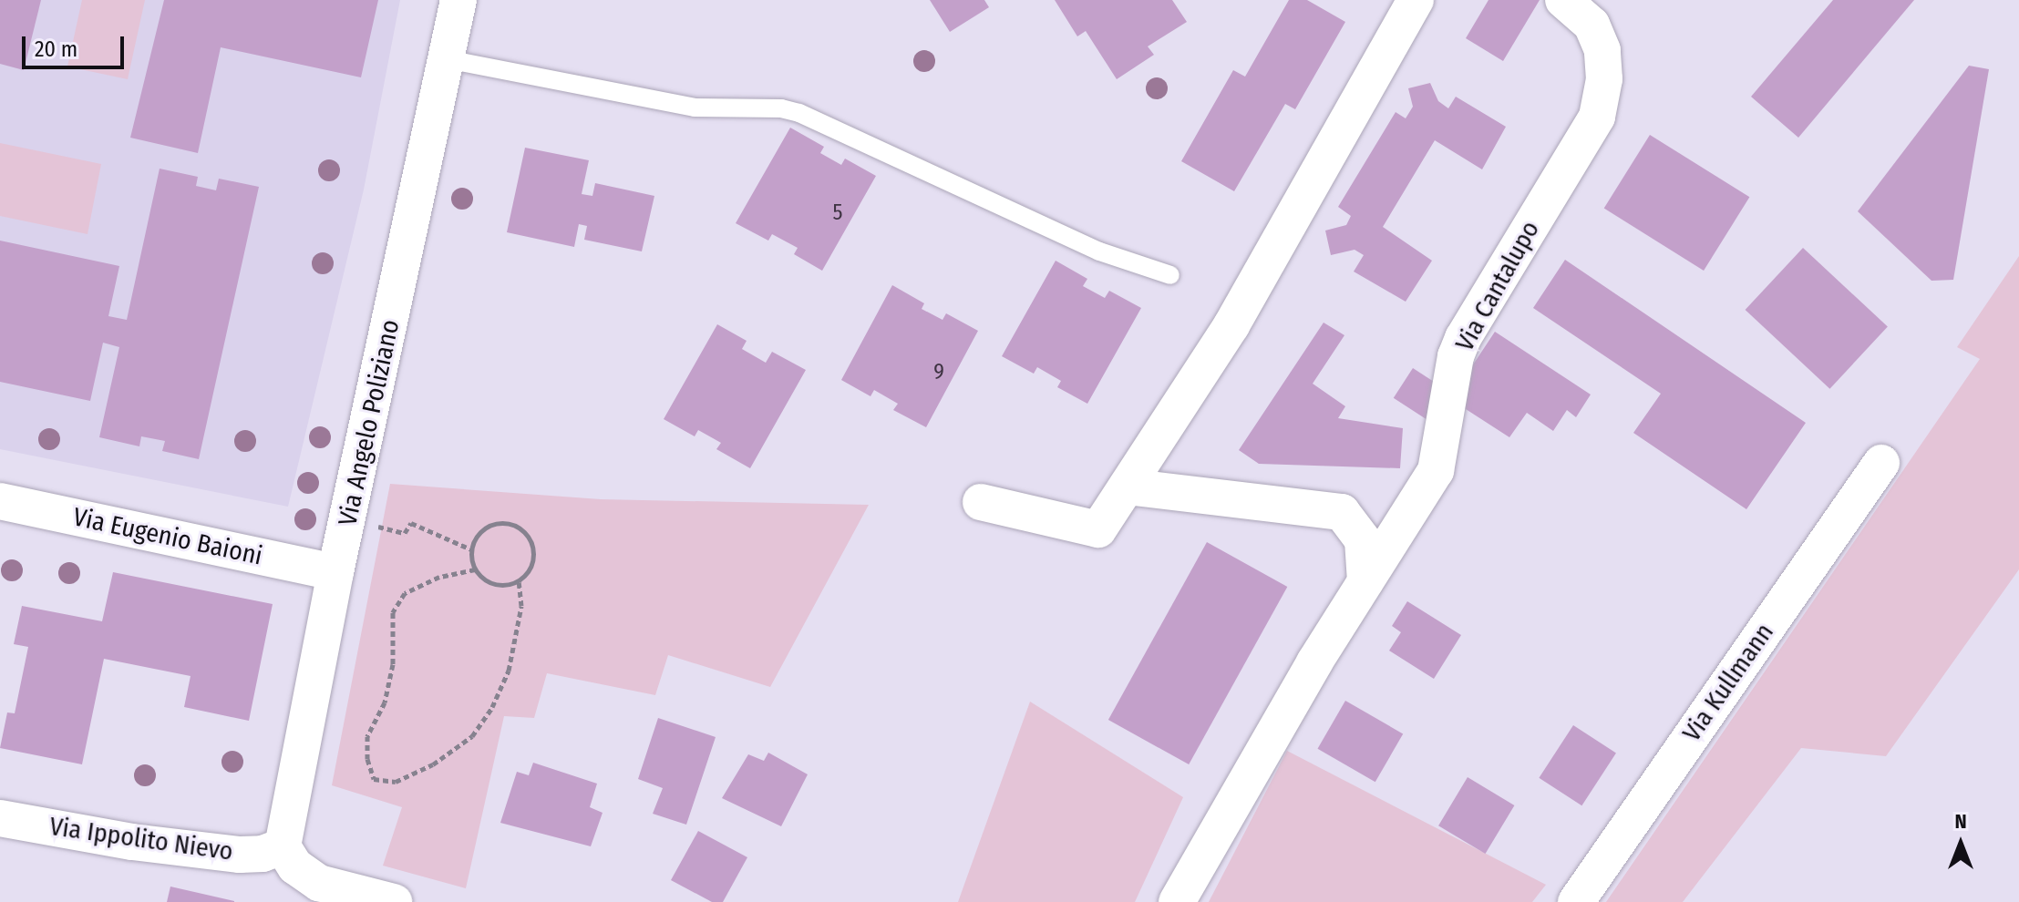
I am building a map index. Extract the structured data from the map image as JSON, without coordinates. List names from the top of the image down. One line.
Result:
{"streets":{"street":["Via Cantalupo","Via Angelo Poliziano","Via Eugenio Baioni","Via Kullmann","Via Ippolito Nievo"]},"crossings":[["Via Angelo Poliziano","Via Eugenio Baioni"],["Via Angelo Poliziano","Via Ippolito Nievo"]],"house_numbers":["5","9"],"scale_bar":"20 m","north":"top"}
